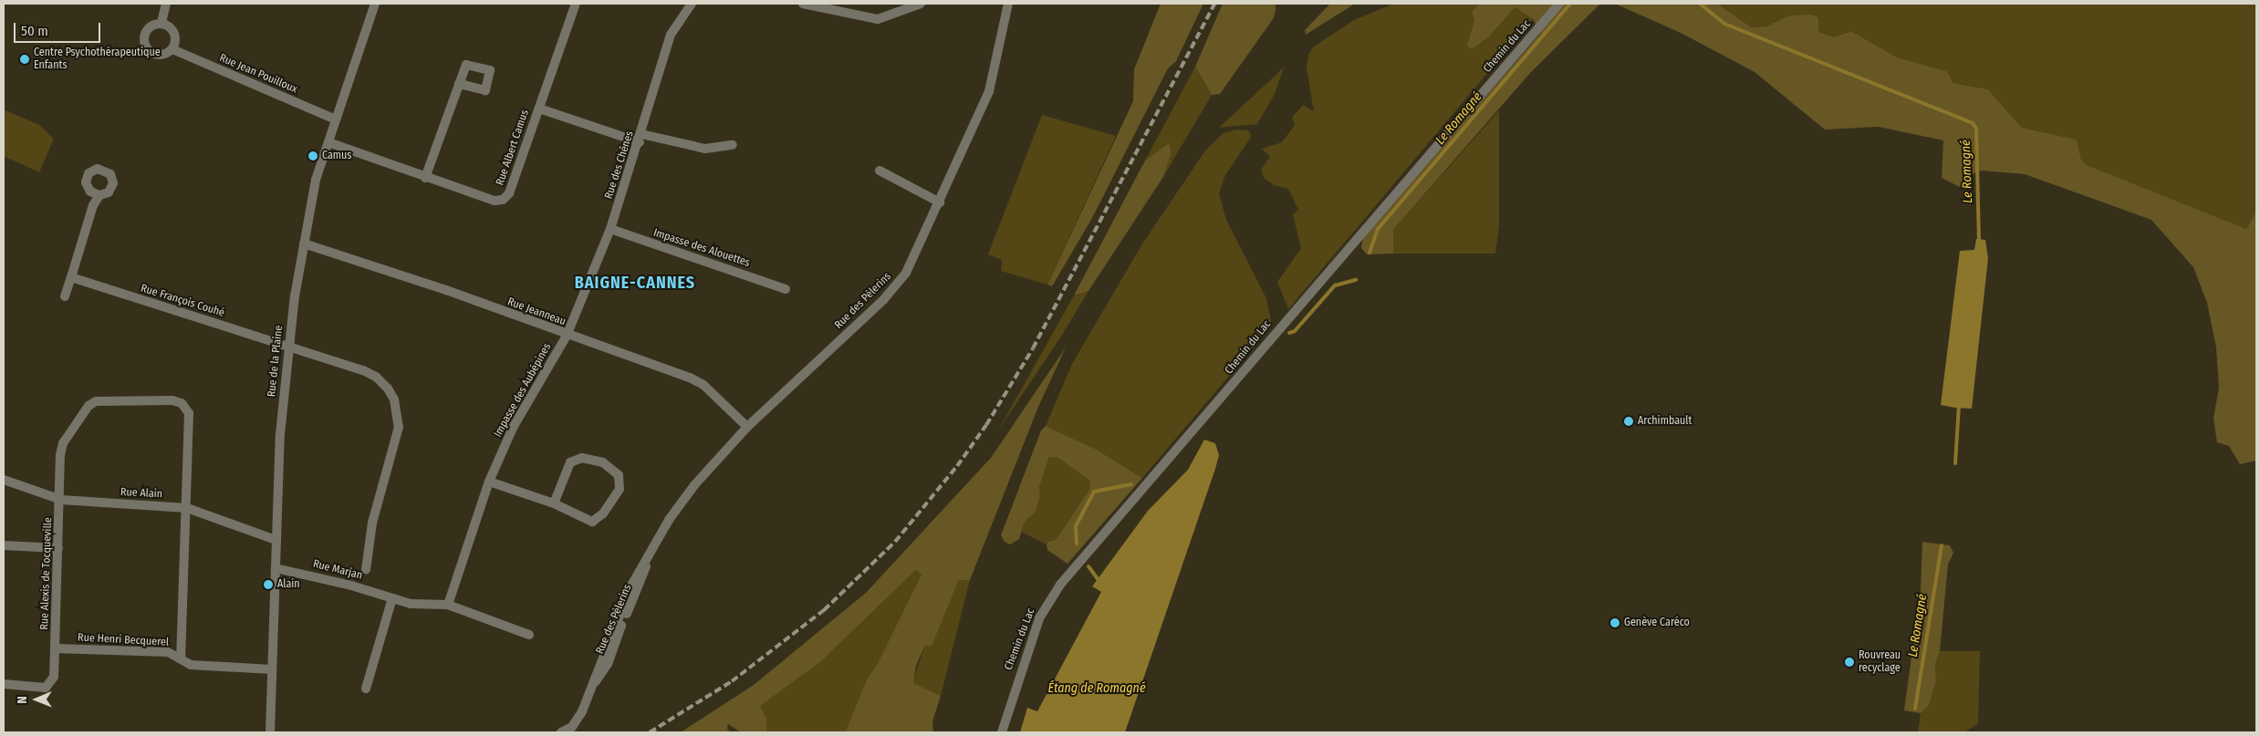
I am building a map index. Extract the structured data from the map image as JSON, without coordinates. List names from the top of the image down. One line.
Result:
{"streets":{"street":["Chemin du Lac","Rue Jean Pouilloux","Rue Albert Camus","Rue des Chênes","Impasse des Alouettes","Rue François Couhé","Rue des Pèlerins","Rue Jeanneau","Rue de la Plaine","Impasse des Aubépines","Rue Alain","Rue Marjan","Rue Alexis de Tocqueville","Rue Henri Becquerel"]},"crossings":[["Rue Jean Pouilloux","Rue de la Plaine"],["Rue Albert Camus","Rue de la Plaine"],["Rue des Chênes","Impasse des Alouettes"],["Rue des Chênes","Rue Jeanneau"],["Rue des Chênes","Impasse des Aubépines"],["Rue François Couhé","Rue de la Plaine"],["Rue des Pèlerins","Rue Jeanneau"],["Rue Jeanneau","Rue de la Plaine"],["Rue Jeanneau","Impasse des Aubépines"],["Rue de la Plaine","Rue Alain"],["Rue de la Plaine","Rue Marjan"],["Rue de la Plaine","Rue Henri Becquerel"],["Impasse des Aubépines","Rue Marjan"],["Rue Alain","Rue Alexis de Tocqueville"],["Rue Alexis de Tocqueville","Rue Henri Becquerel"]],"districts":["BAIGNE-CANNES"],"water":["Le Romagné","Étang de Romagné"],"places":["Centre Psychothérapeutique Enfants","Camus","Archimbault","Alain","Genève Caréco","Rouvreau recyclage"],"scale_bar":"50 m","north":"left"}
